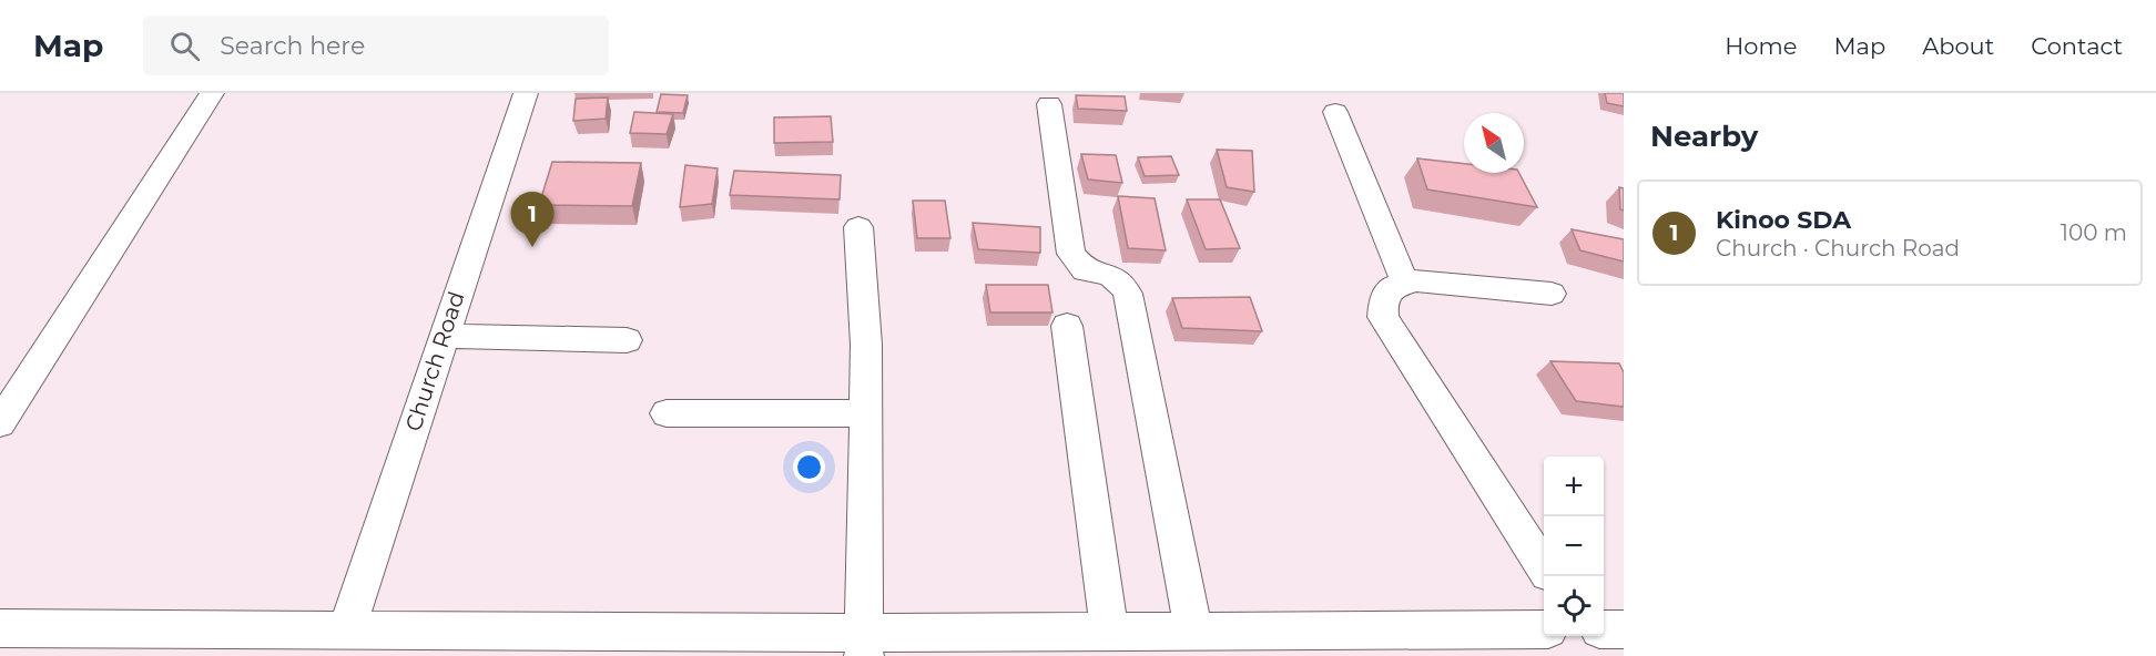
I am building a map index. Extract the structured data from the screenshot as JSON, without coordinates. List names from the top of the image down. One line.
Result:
{"streets":{"street":["Church Road"]},"north":"top left","page":{"header":"Map","search":"Search here","nav":["Home","Map","About","Contact"],"heading":"Nearby","list":[{"mark":"1","name":"Kinoo SDA","note":"Church · Church Road","value":"100 m"}],"pins":"1","map_buttons":["+","−"]}}
